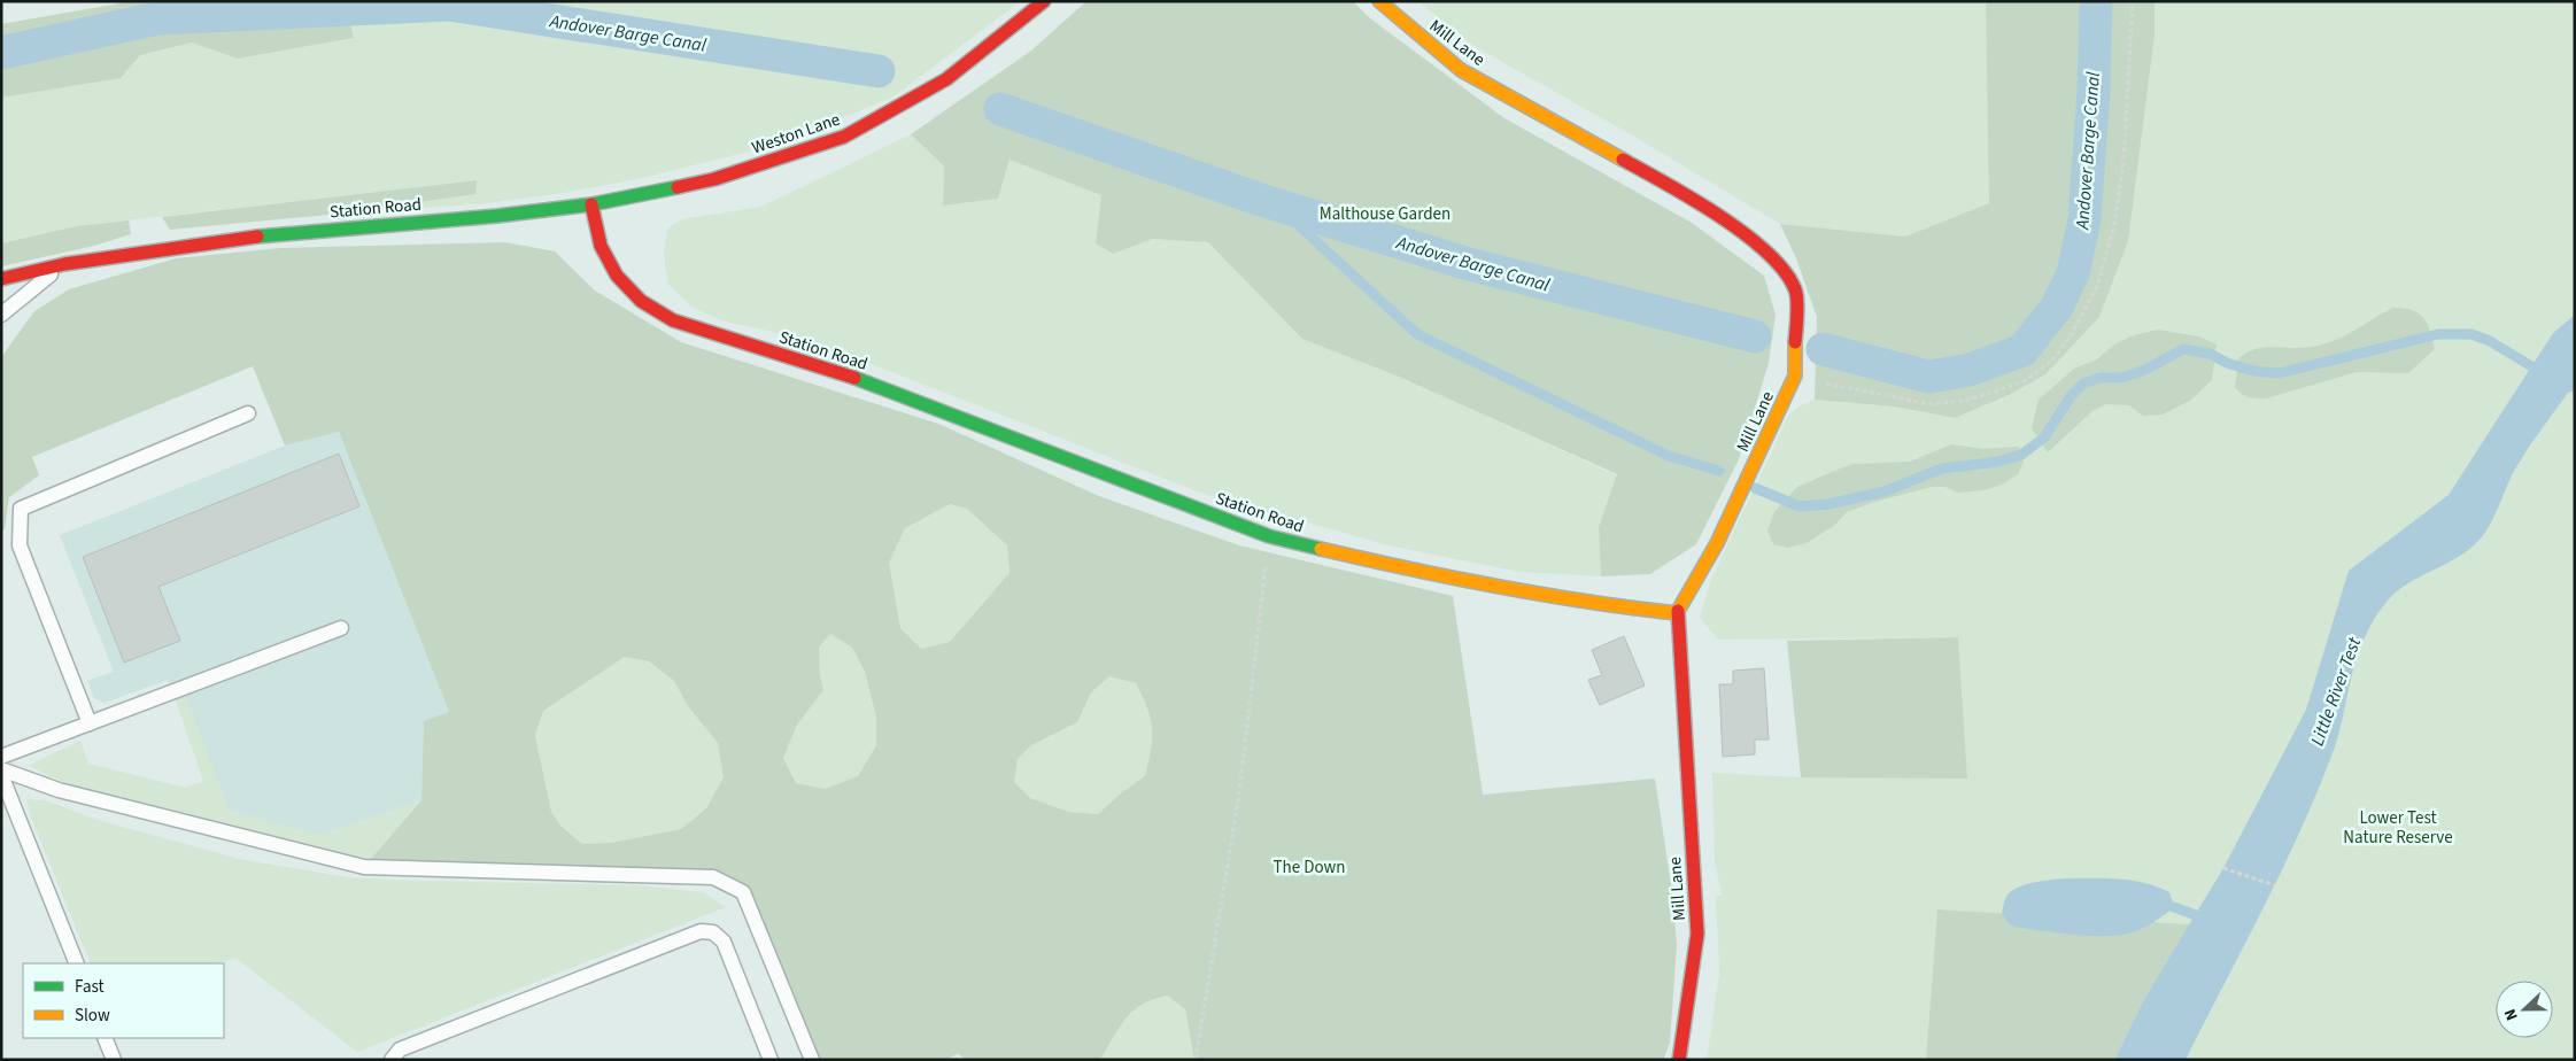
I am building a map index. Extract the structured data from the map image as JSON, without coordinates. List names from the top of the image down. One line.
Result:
{"streets":{"street":["Mill Lane","Weston Lane","Station Road"]},"crossings":[["Mill Lane","Station Road"],["Weston Lane","Station Road"]],"water":["Andover Barge Canal","Little River Test"],"parks":["Malthouse Garden","Lower Test Nature Reserve","The Down"],"legend":["Fast","Slow"],"north":"left"}
